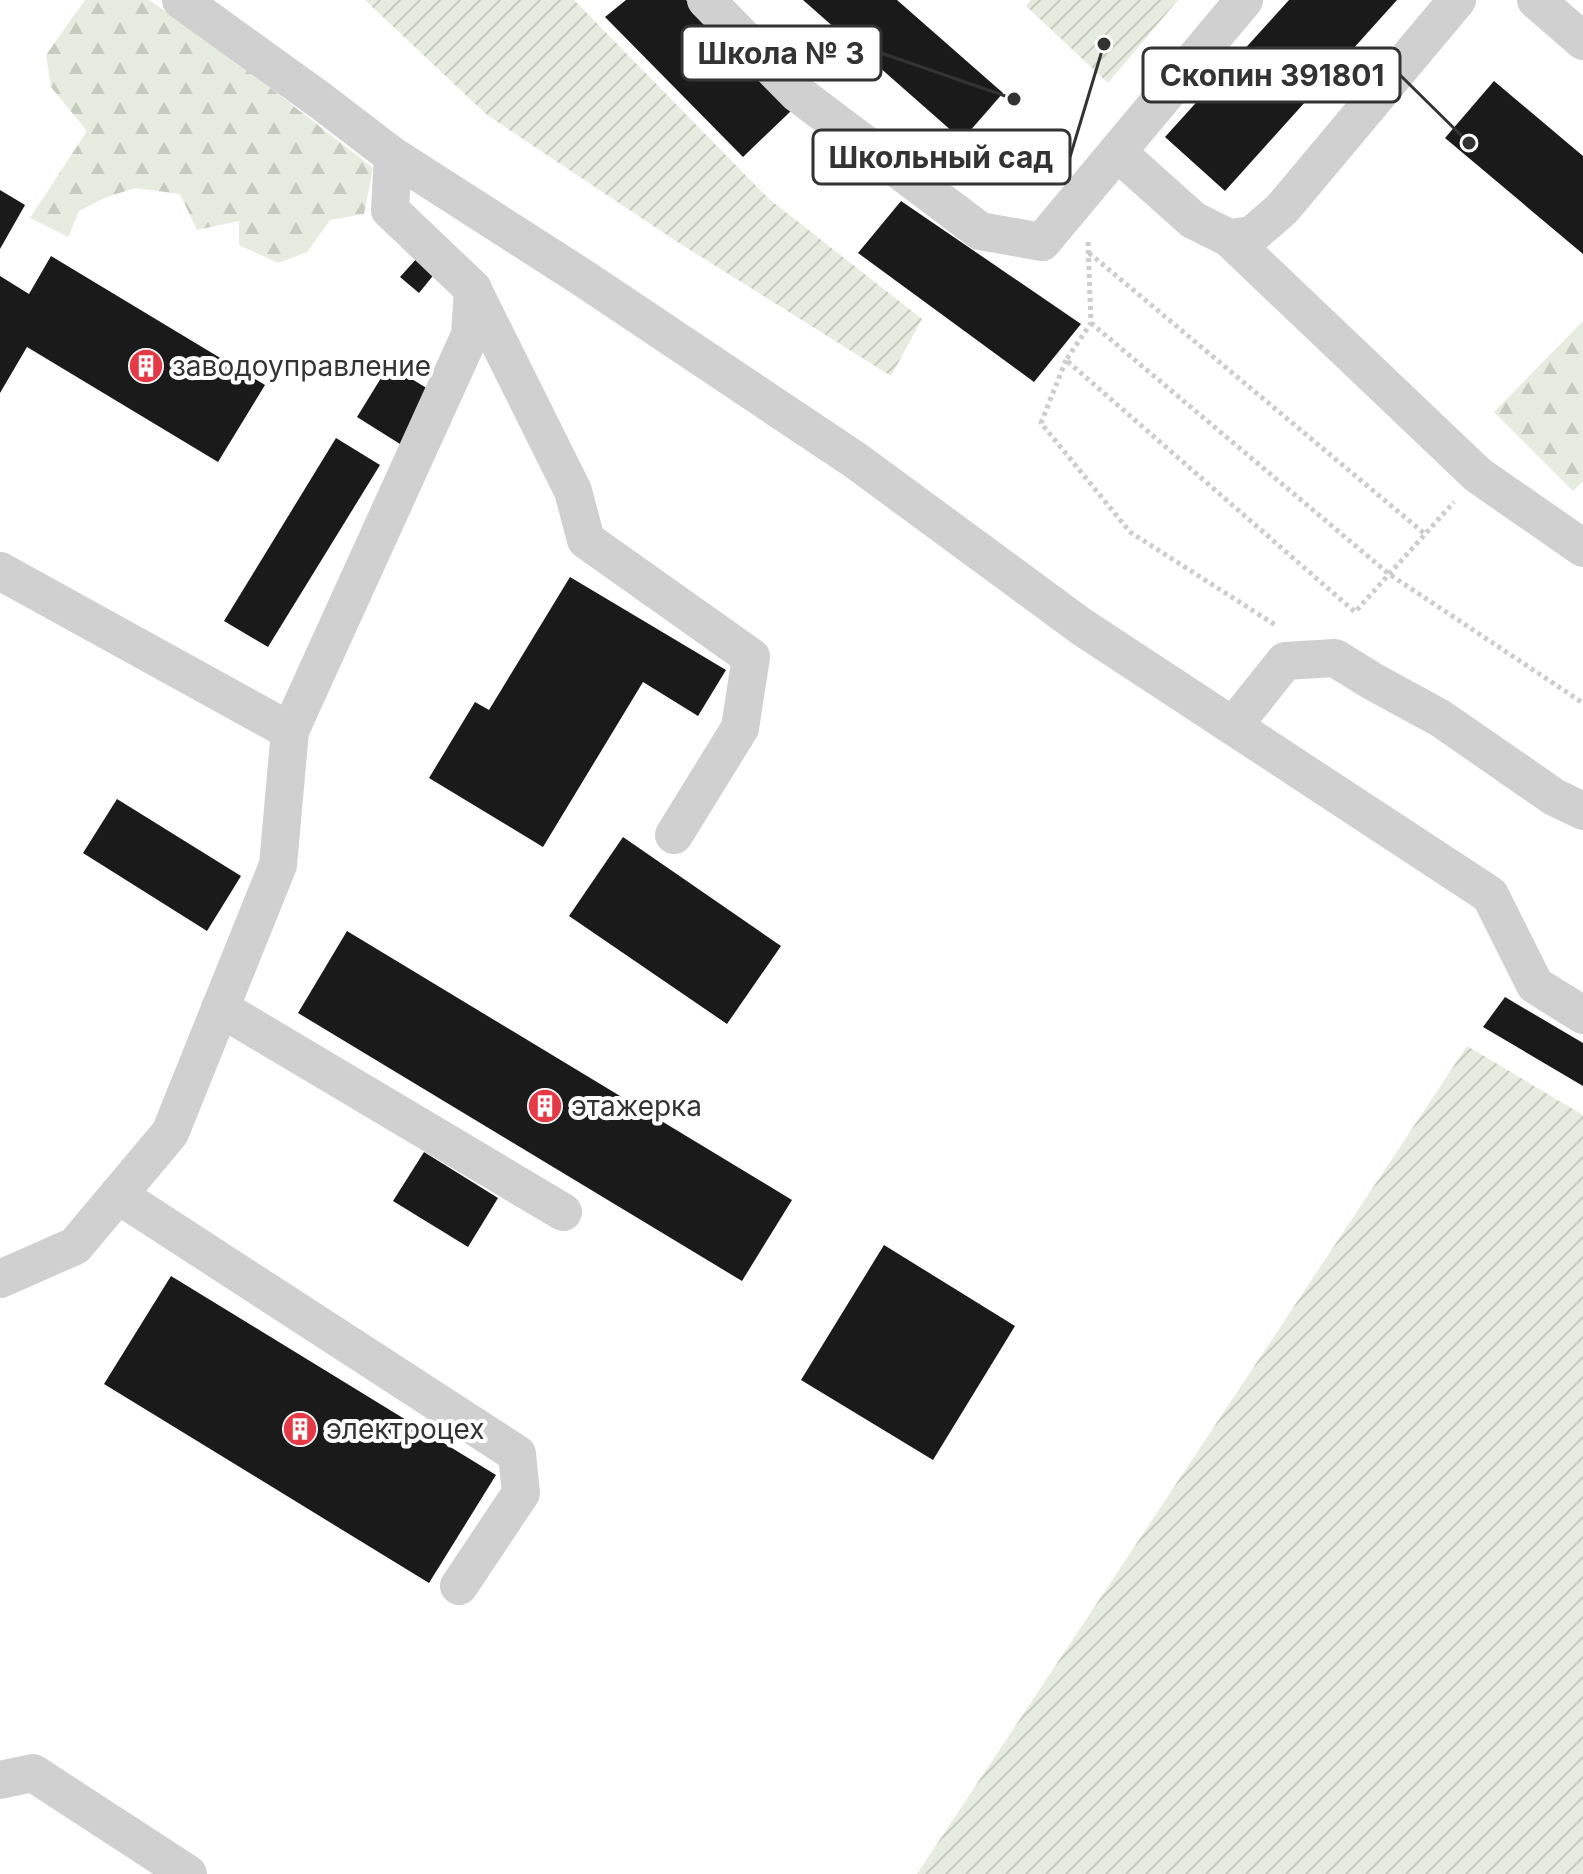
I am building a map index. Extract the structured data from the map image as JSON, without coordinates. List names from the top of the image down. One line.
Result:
{"places":{"other":["Школьный сад","Школа № 3","Скопин 391801"],"building":["заводоуправление","этажерка","электроцех"]}}
